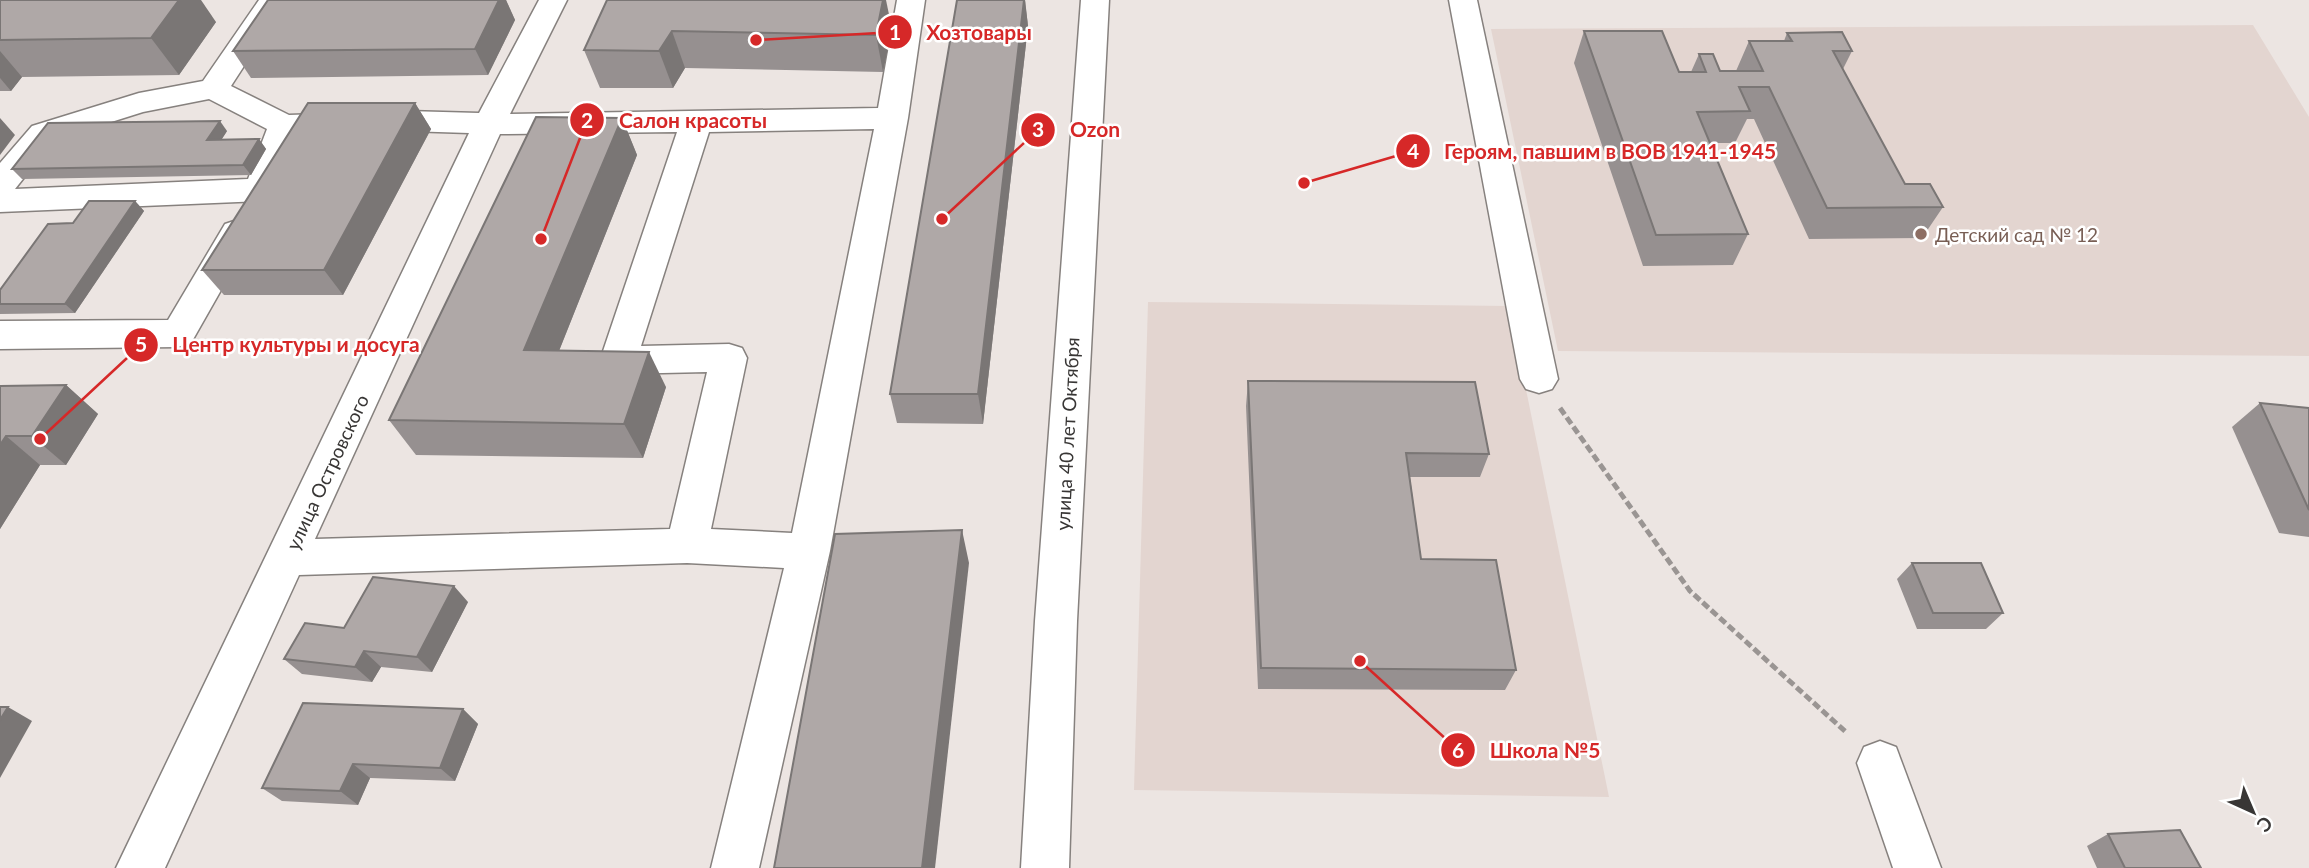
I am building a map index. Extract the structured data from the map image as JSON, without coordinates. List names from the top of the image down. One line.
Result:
{"streets":{"street":["улица 40 лет Октября","улица Островского"]},"places":["Хозтовары","Героям, павшим в ВОВ 1941-1945","Ozon","Детский сад № 12","Салон красоты","Центр культуры и досуга","Школа №5"],"north":"bottom right"}
